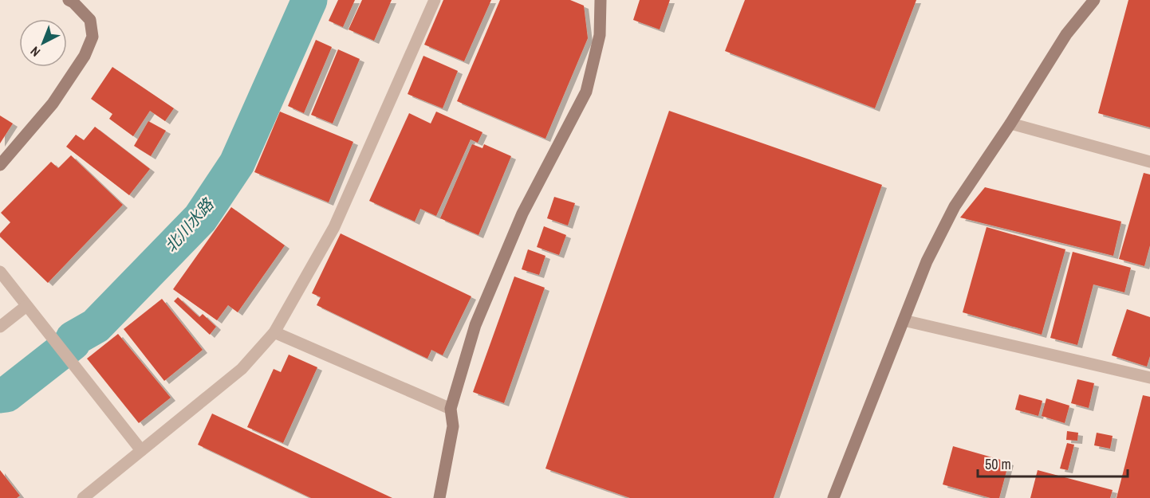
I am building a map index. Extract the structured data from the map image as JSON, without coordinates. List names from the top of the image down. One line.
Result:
{"water":["北川水路"],"scale_bar":"50 m","north":"bottom left"}
